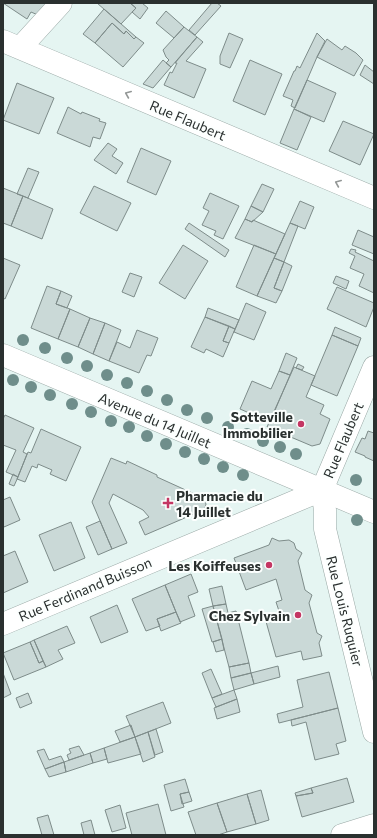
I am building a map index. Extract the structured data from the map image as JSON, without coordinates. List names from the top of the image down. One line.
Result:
{"streets":{"street":["Rue Flaubert","Avenue du 14 Juillet","Rue Ferdinand Buisson","Rue Louis Ruquier"]},"crossings":[["Rue Flaubert","Avenue du 14 Juillet"],["Rue Flaubert","Rue Ferdinand Buisson"],["Rue Flaubert","Rue Louis Ruquier"],["Avenue du 14 Juillet","Rue Ferdinand Buisson"],["Avenue du 14 Juillet","Rue Louis Ruquier"],["Rue Ferdinand Buisson","Rue Louis Ruquier"]],"one_way":["Rue Flaubert"],"places":{"other":["Sotteville Immobilier","Les Koiffeuses","Chez Sylvain"],"health":["Pharmacie du 14 Juillet"]}}
